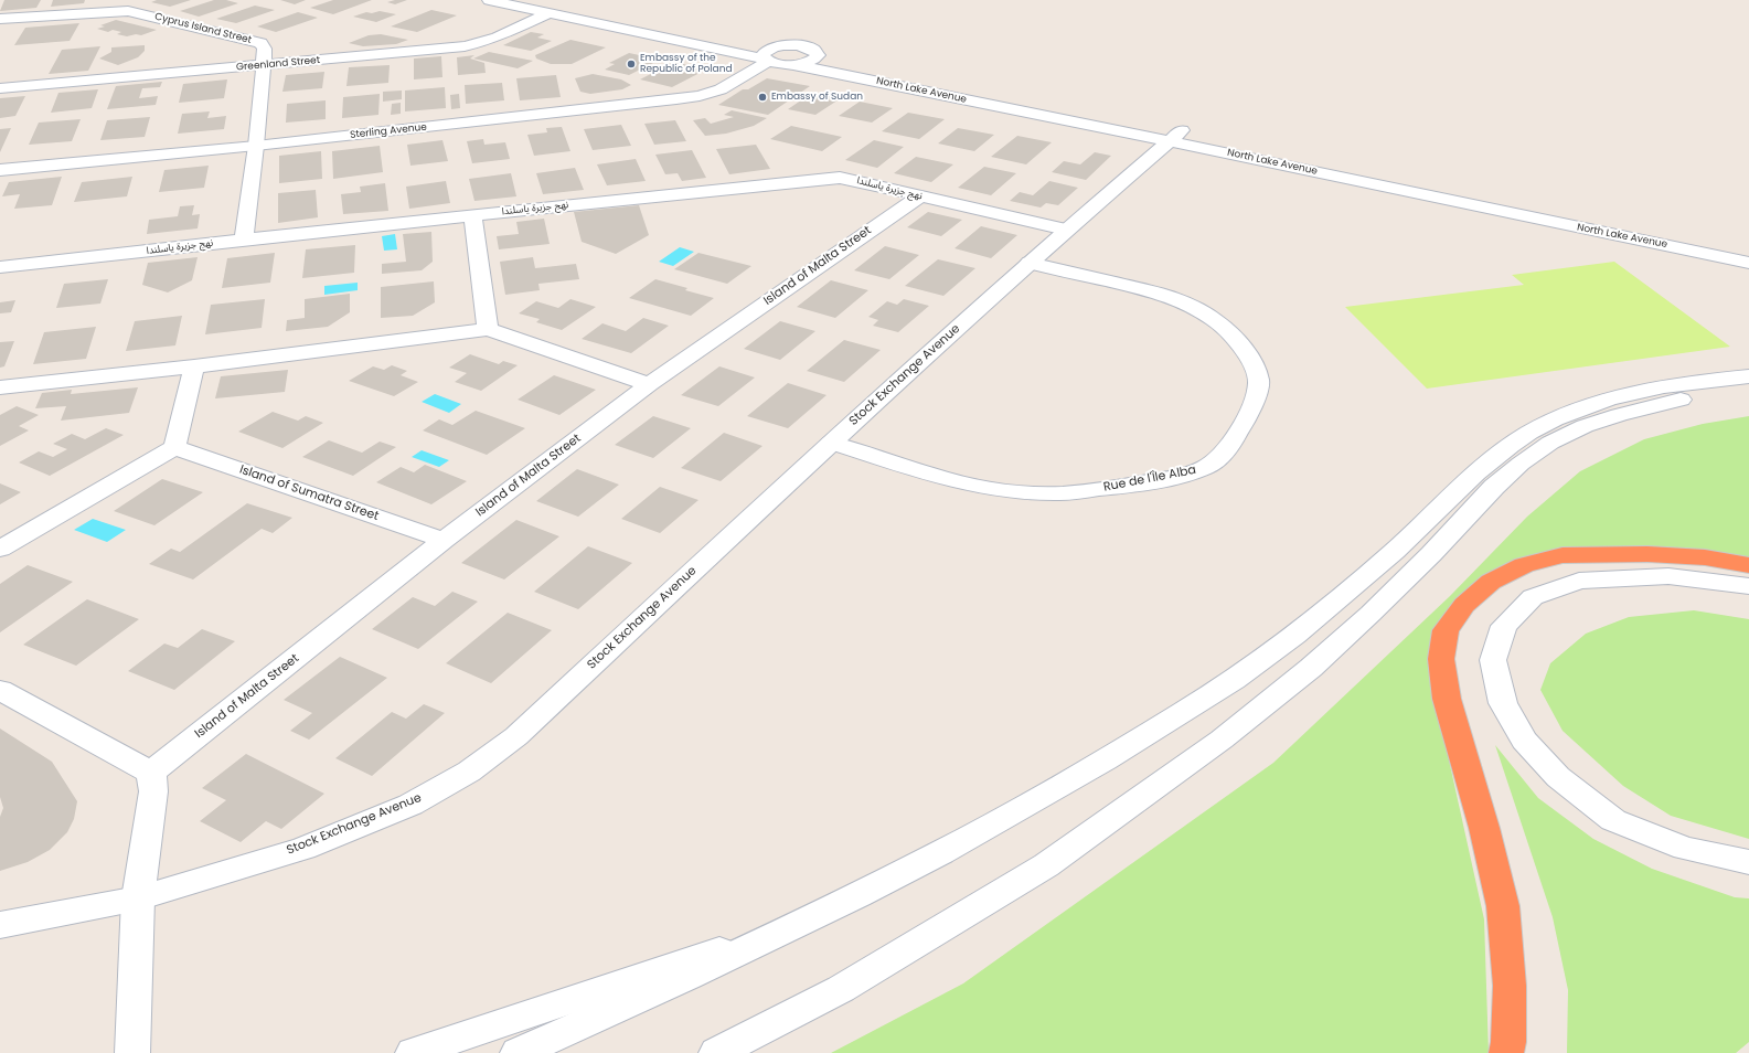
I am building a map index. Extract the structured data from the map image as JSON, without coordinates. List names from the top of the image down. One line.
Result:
{"streets":{"street":["Cyprus Island Street","Greenland Street","North Lake Avenue","Sterling Avenue","نهج جزيرة ياسلندا","Island of Malta Street","Stock Exchange Avenue","Rue de l'Île Alba","Island of Sumatra Street"]},"crossings":[["Cyprus Island Street","Greenland Street"],["Cyprus Island Street","Sterling Avenue"],["Cyprus Island Street","نهج جزيرة ياسلندا"],["North Lake Avenue","Sterling Avenue"],["North Lake Avenue","Stock Exchange Avenue"],["نهج جزيرة ياسلندا","Island of Malta Street"],["نهج جزيرة ياسلندا","Stock Exchange Avenue"],["Island of Malta Street","Island of Sumatra Street"],["Stock Exchange Avenue","Rue de l'Île Alba"]],"places":["Embassy of the Republic of Poland","Embassy of Sudan"]}
